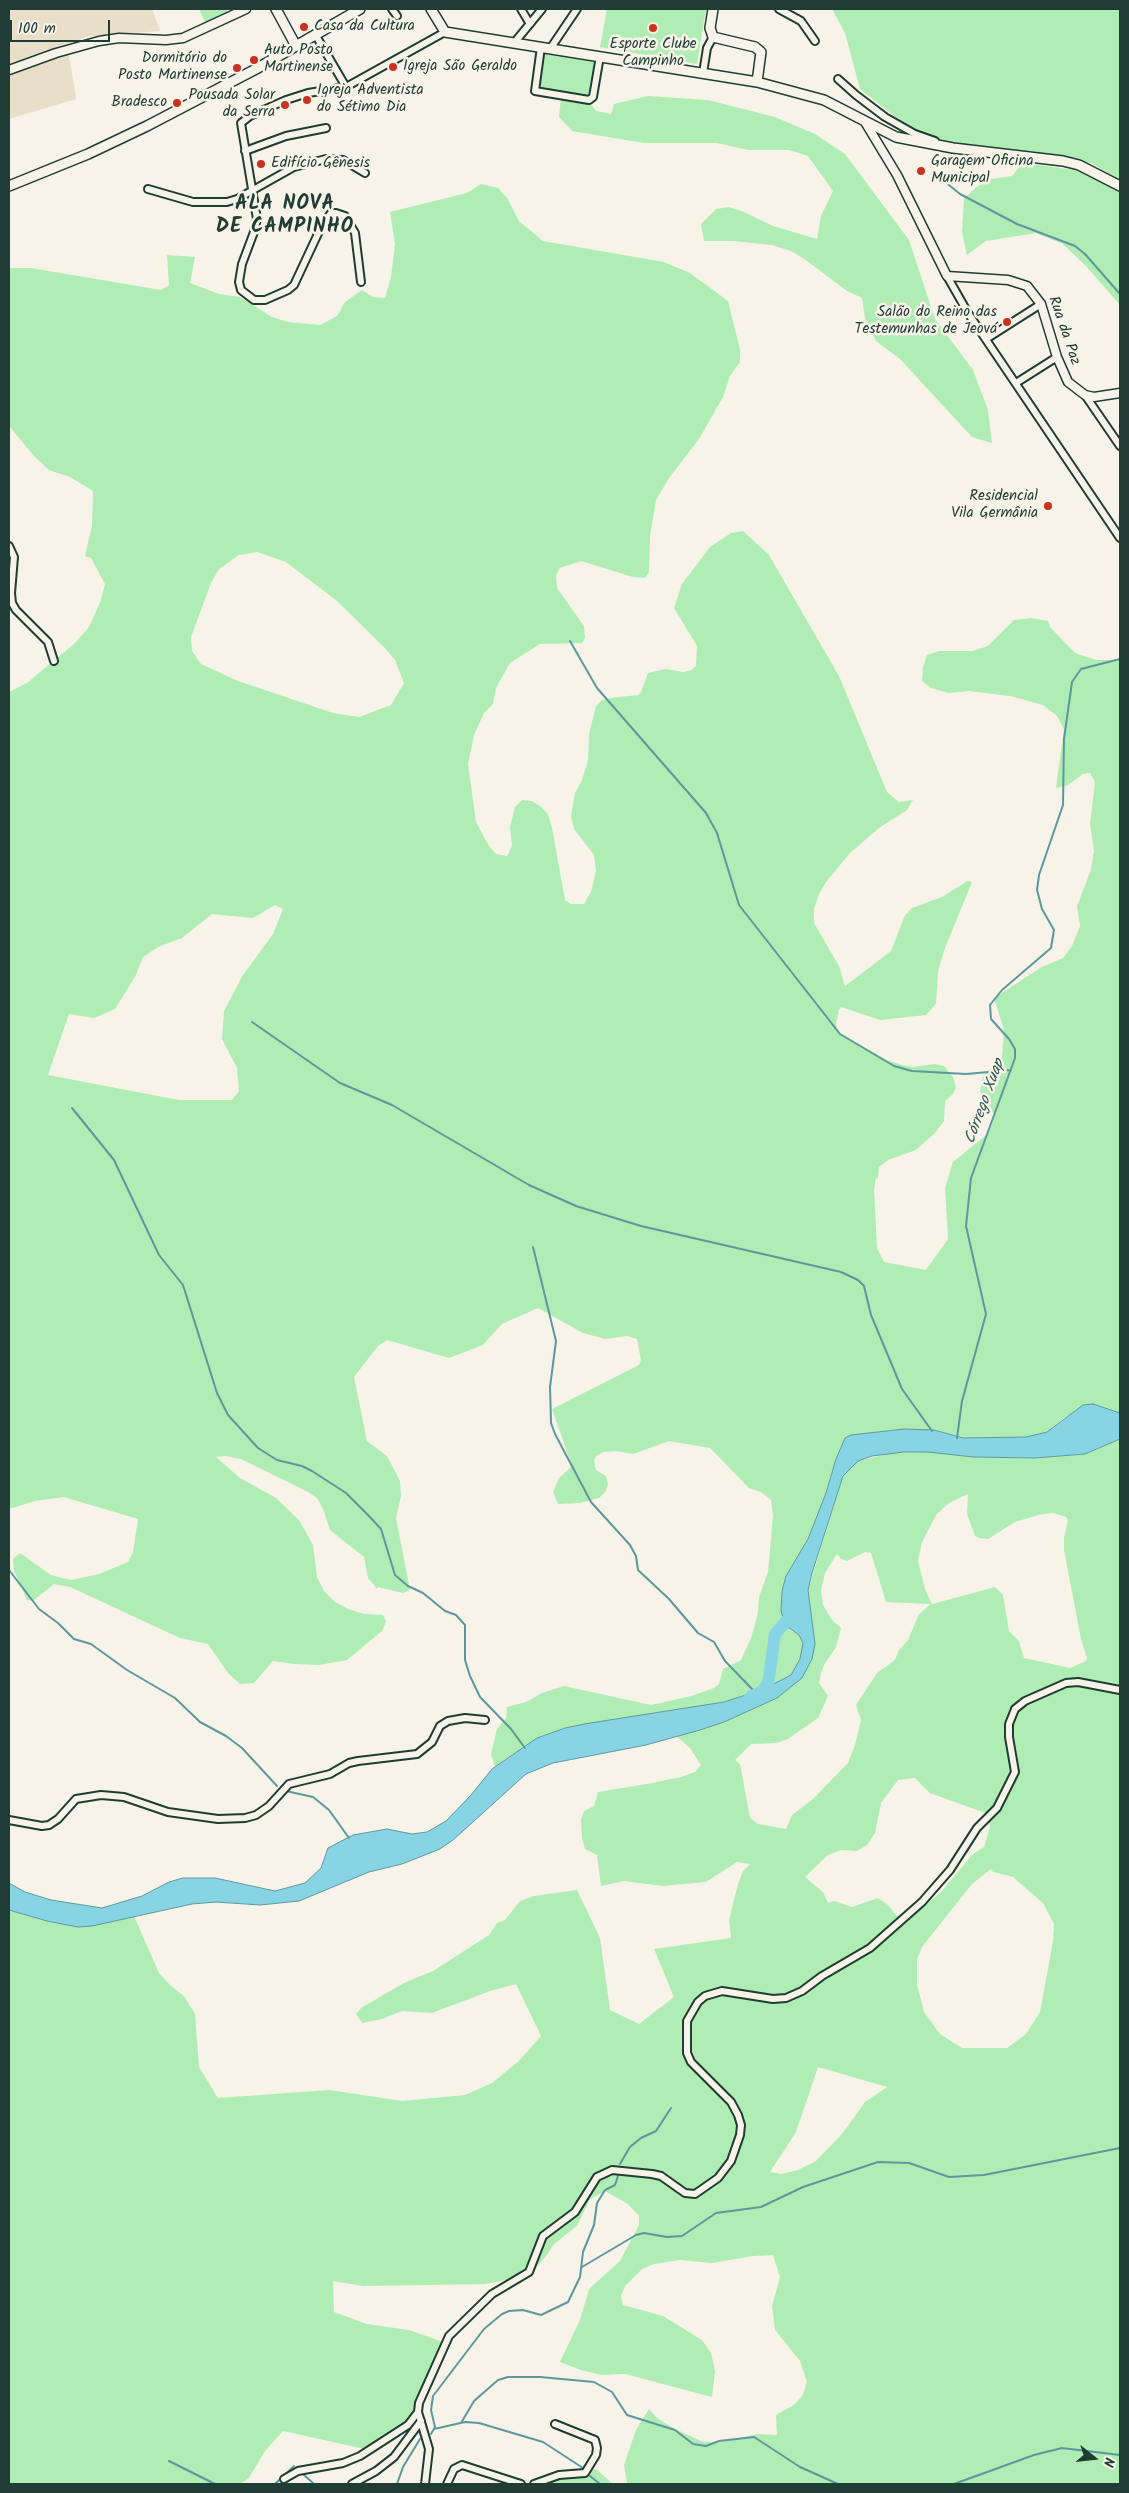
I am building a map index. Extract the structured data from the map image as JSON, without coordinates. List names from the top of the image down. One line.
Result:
{"streets":{"street":["Rua da Paz"]},"districts":["ALA NOVA DE CAMPINHO"],"water":["Córrego Xuap"],"places":["Casa da Cultura","Esporte Clube Campinho","Auto Posto Martinense","Igreja São Geraldo","Dormitório do Posto Martinense","Igreja Adventista do Sétimo Dia","Bradesco","Pousada Solar da Serra","Edifício Gênesis","Garagem Oficina Municipal","Salão do Reino das Testemunhas de Jeová","Residencial Vila Germânia"],"scale_bar":"100 m","north":"right"}
